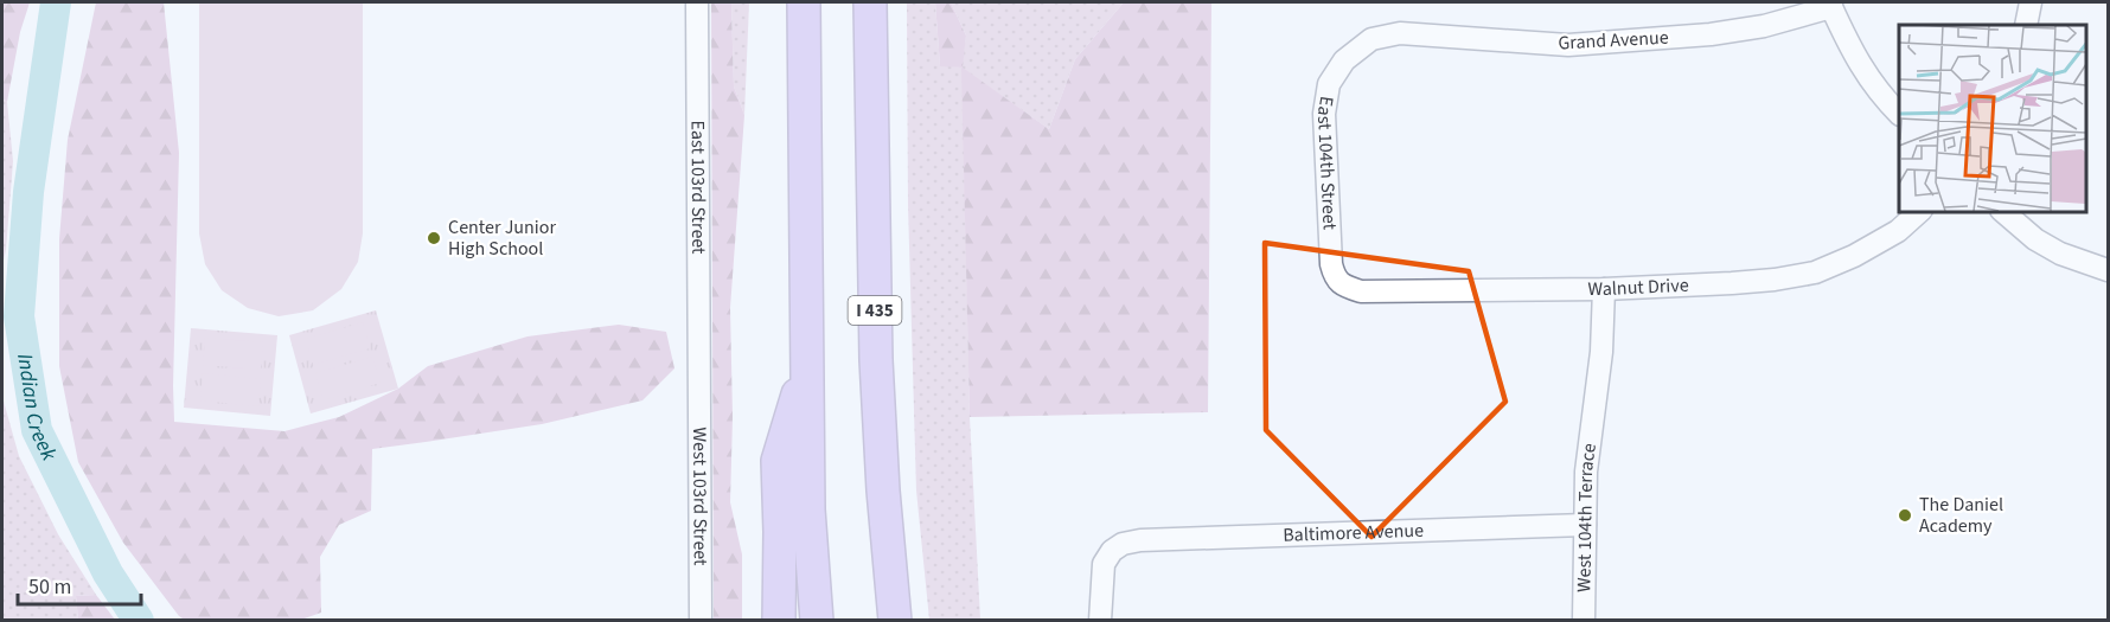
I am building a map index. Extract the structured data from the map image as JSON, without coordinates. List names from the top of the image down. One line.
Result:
{"streets":{"highway":["I 435"],"street":["Grand Avenue","East 104th Street","East 103rd Street","Walnut Drive","West 103rd Street","West 104th Terrace","Baltimore Avenue"]},"crossings":[["Grand Avenue","East 104th Street"],["East 104th Street","Walnut Drive"],["East 103rd Street","West 103rd Street"],["Walnut Drive","West 104th Terrace"],["West 104th Terrace","Baltimore Avenue"]],"water":["Indian Creek"],"places":["Center Junior High School","The Daniel Academy"],"scale_bar":"50 m"}
